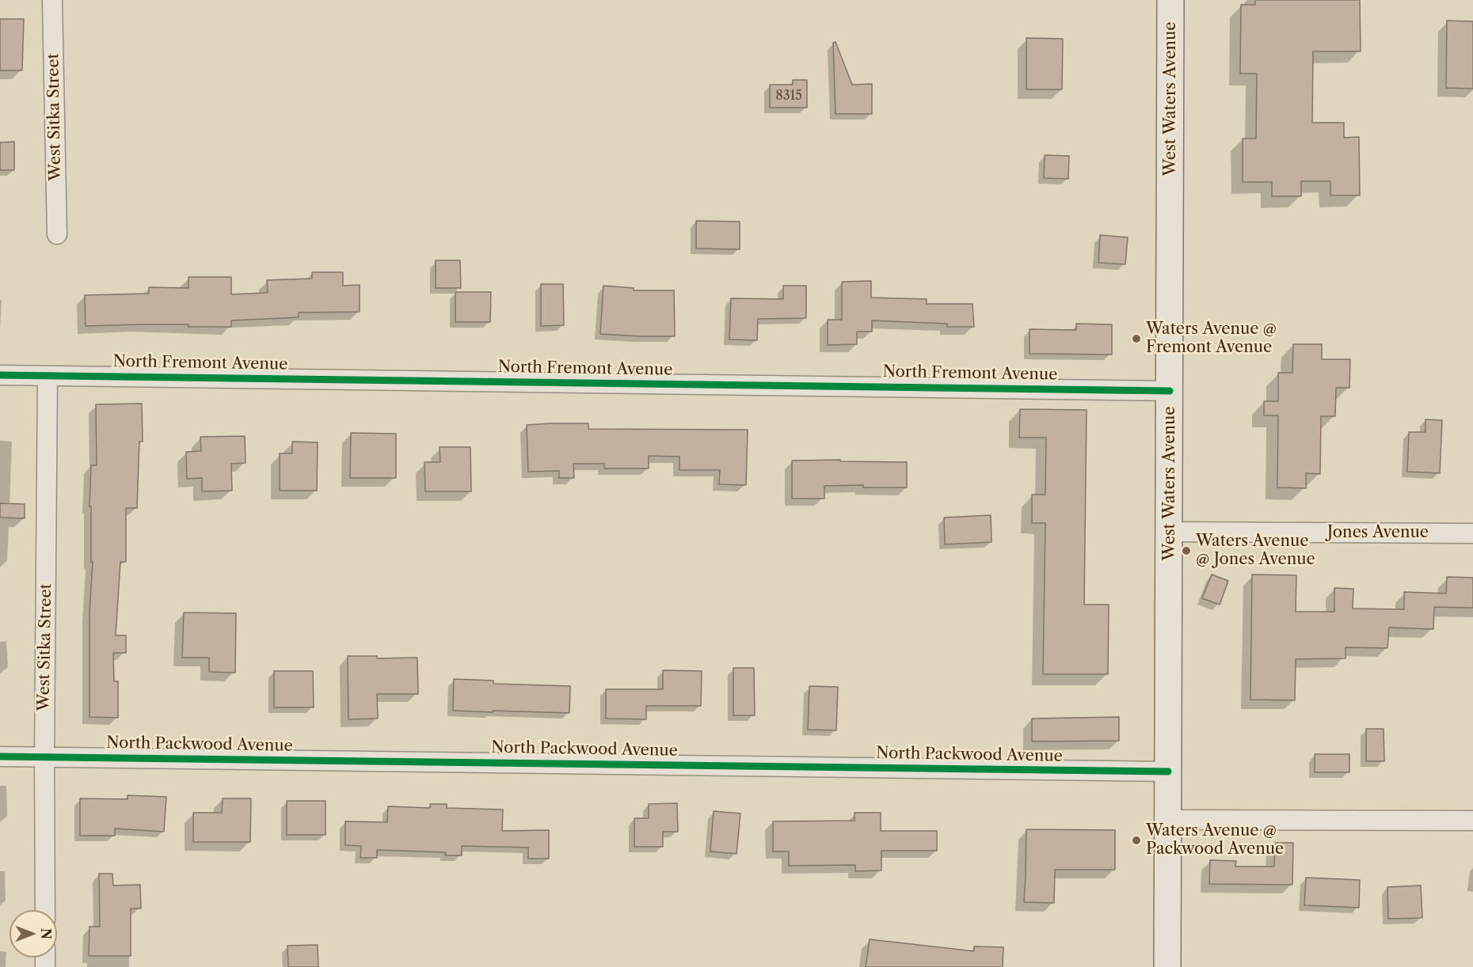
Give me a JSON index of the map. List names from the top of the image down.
{
  "streets": {
    "main road": ["West Waters Avenue"],
    "street": [
      "West Sitka Street",
      "North Fremont Avenue",
      "Jones Avenue",
      "North Packwood Avenue"
    ]
  },
  "crossings": [
    ["West Waters Avenue", "North Fremont Avenue"],
    ["West Waters Avenue", "Jones Avenue"],
    ["West Waters Avenue", "North Packwood Avenue"],
    ["West Sitka Street", "North Fremont Avenue"],
    ["West Sitka Street", "North Packwood Avenue"]
  ],
  "places": ["Waters Avenue @ Fremont Avenue", "Waters Avenue @ Jones Avenue", "Waters Avenue @ Packwood Avenue"],
  "house_numbers": ["8315"],
  "north": "right"
}
